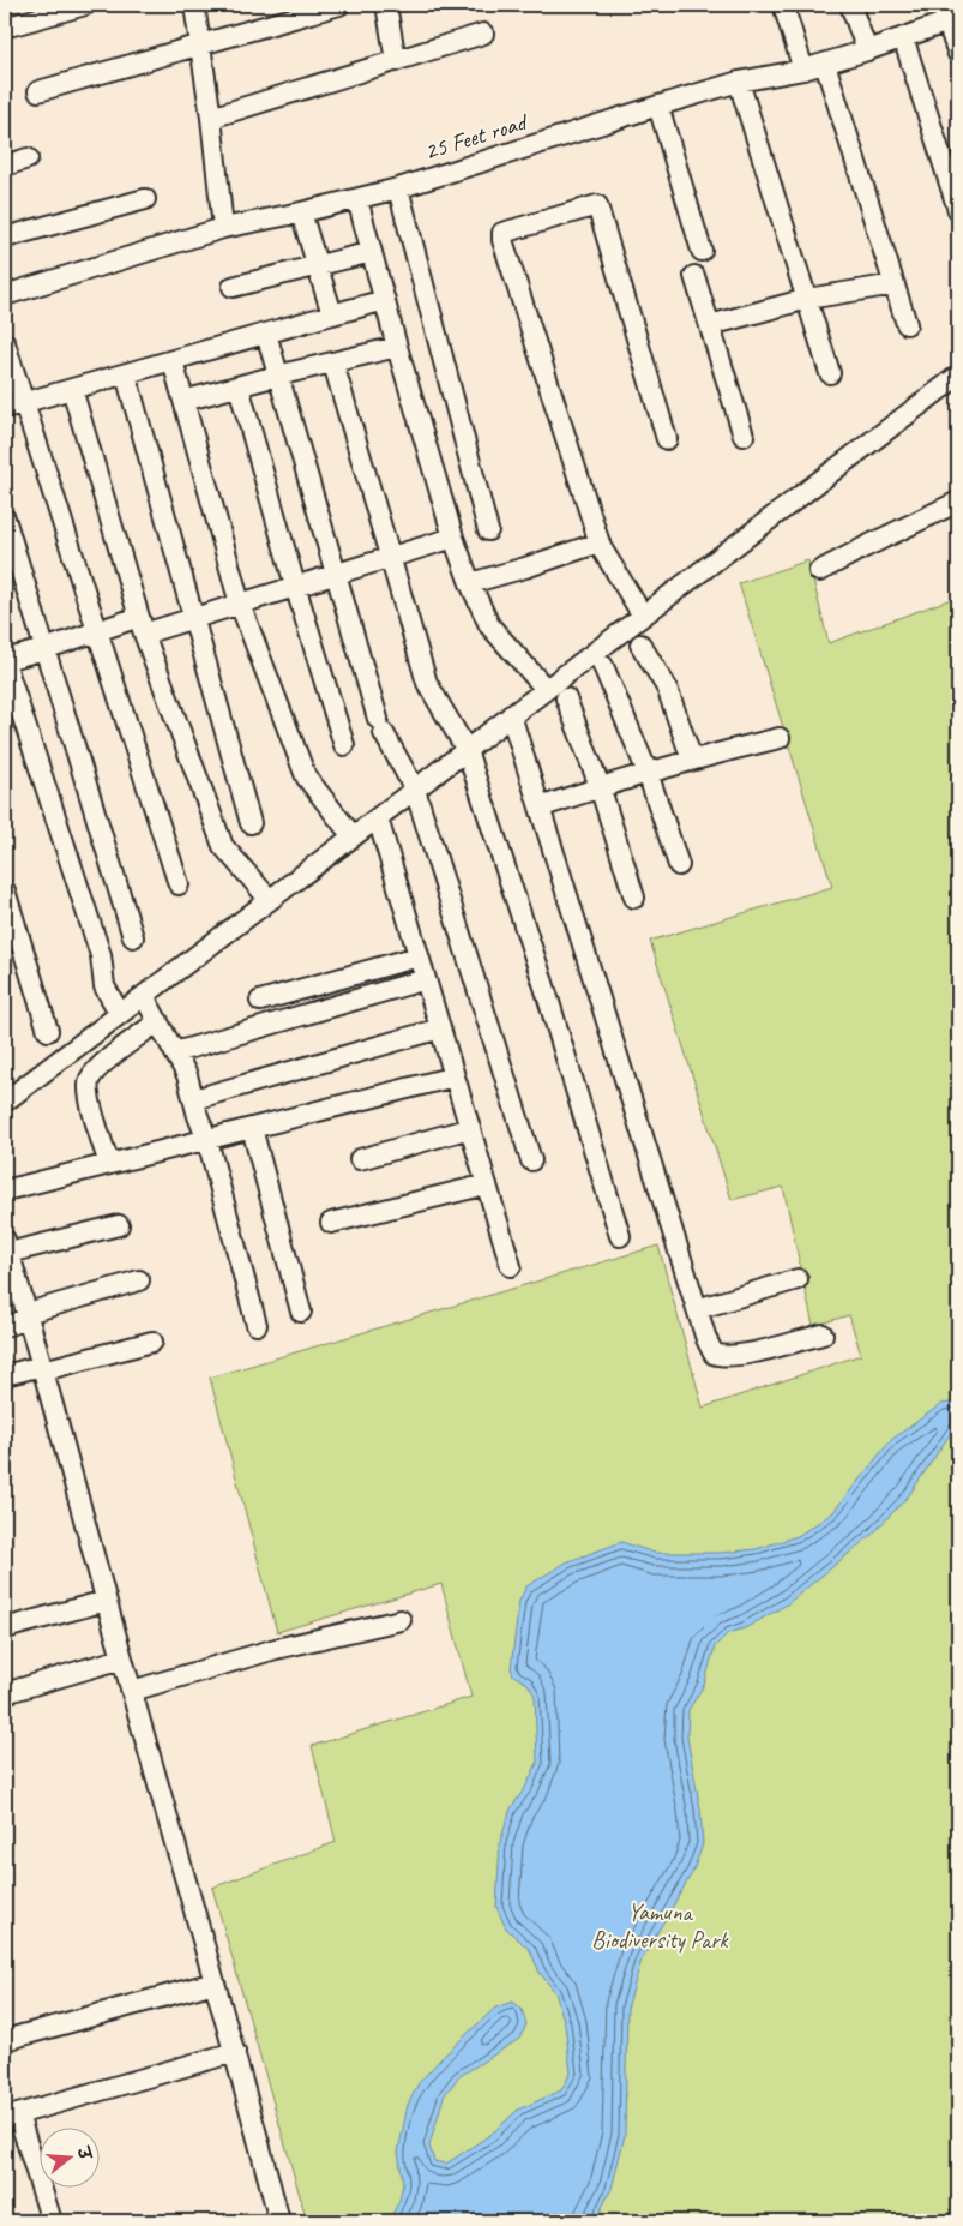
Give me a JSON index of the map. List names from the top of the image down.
{
  "streets": {
    "street": ["25 Feet road"]
  },
  "parks": ["Yamuna Biodiversity Park"],
  "north": "right"
}
